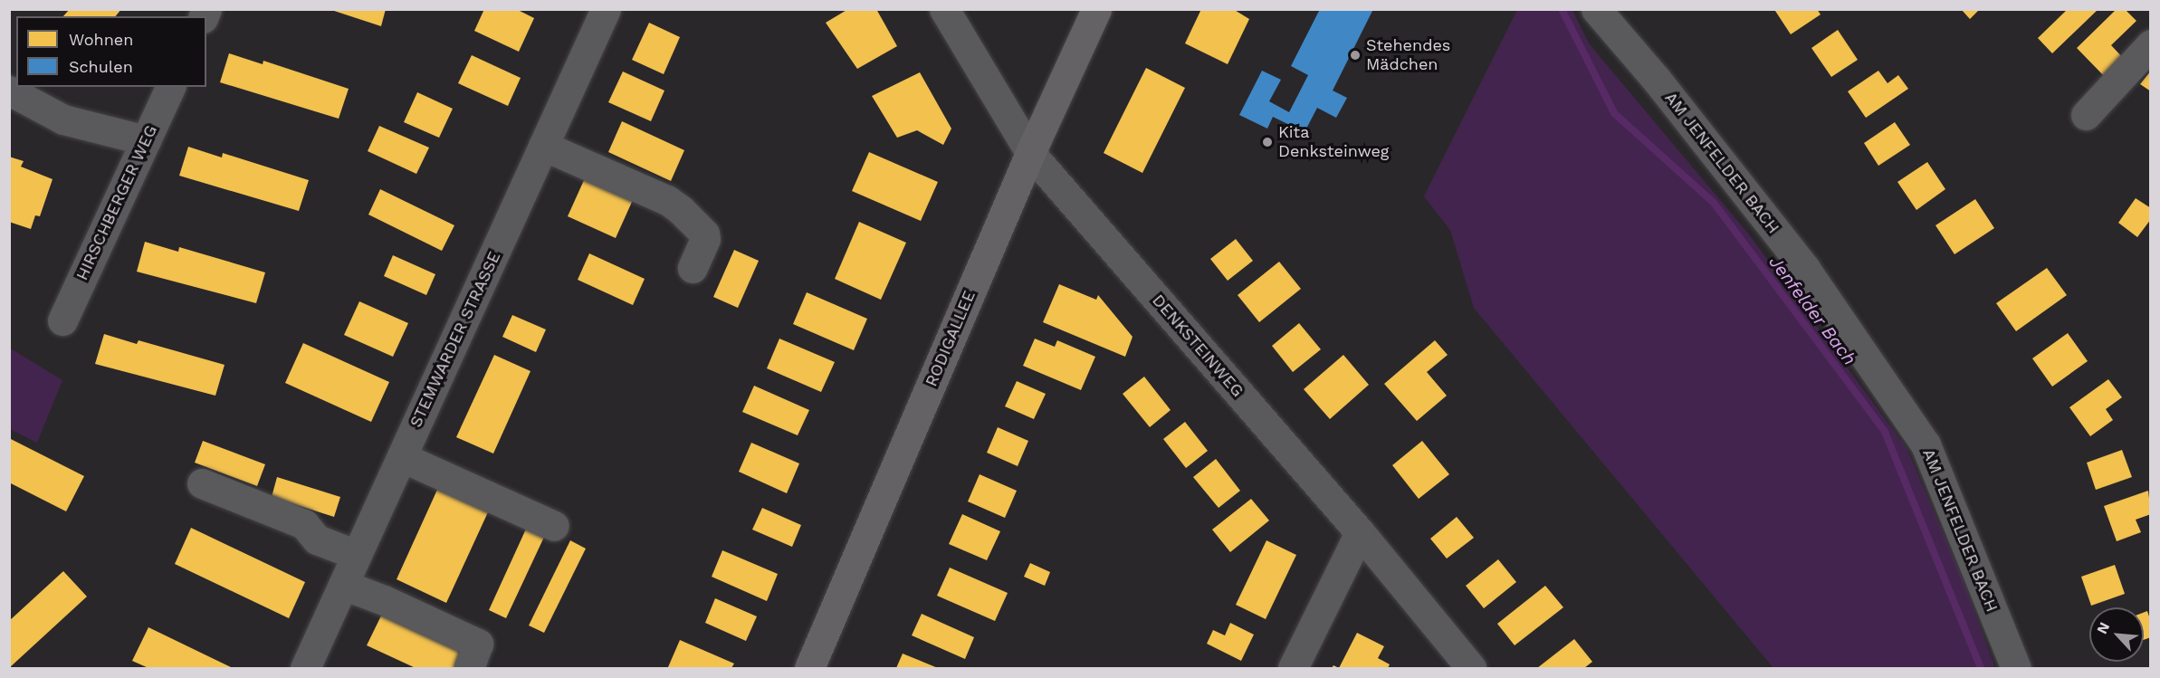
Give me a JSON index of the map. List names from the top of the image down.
{
  "streets": {
    "main road": ["RODIGALLEE"],
    "street": [
      "AM JENFELDER BACH",
      "HIRSCHBERGER WEG",
      "STEMWARDER STRASSE",
      "DENKSTEINWEG"
    ]
  },
  "crossings": [
    ["RODIGALLEE", "DENKSTEINWEG"]
  ],
  "water": ["Jenfelder Bach"],
  "places": ["Stehendes Mädchen", "Kita Denksteinweg"],
  "legend": ["Wohnen", "Schulen"],
  "north": "top left"
}
